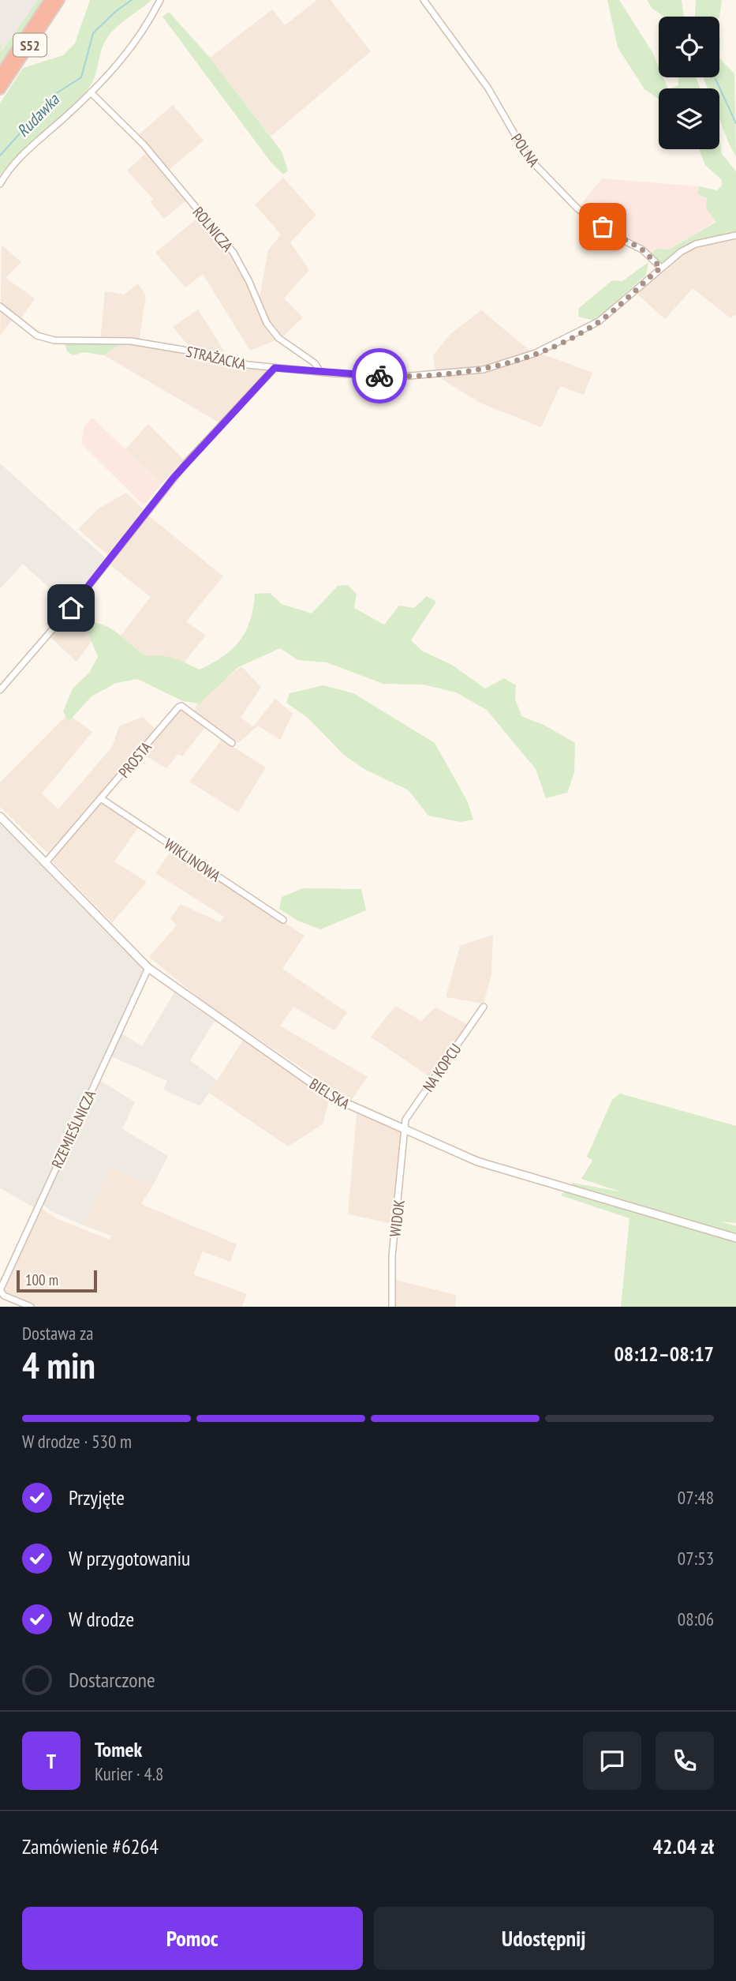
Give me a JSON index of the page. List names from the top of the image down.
{
  "streets": {
    "highway": ["S52"],
    "street": [
      "POLNA",
      "ROLNICZA",
      "STRAŻACKA",
      "PROSTA",
      "WIKLINOWA",
      "NA KOPCU",
      "BIELSKA",
      "RZEMIEŚLNICZA",
      "WIDOK"
    ]
  },
  "crossings": [
    ["POLNA", "STRAŻACKA"],
    ["ROLNICZA", "STRAŻACKA"],
    ["PROSTA", "WIKLINOWA"],
    ["PROSTA", "BIELSKA"],
    ["NA KOPCU", "BIELSKA"],
    ["NA KOPCU", "WIDOK"],
    ["BIELSKA", "RZEMIEŚLNICZA"],
    ["BIELSKA", "WIDOK"]
  ],
  "water": ["Rudawka"],
  "scale_bar": "100 m",
  "page": {
    "scale": "100 m",
    "heading": ["4 min", "Dostawa za", "08:12–08:17"],
    "panel": [
      "Tomek",
      "Kurier · 4.8",
      "Zamówienie #6264",
      "42.04 zł"
    ],
    "bar": "W drodze · 530 m",
    "list": [
      ["Przyjęte", "07:48"],
      ["W przygotowaniu", "07:53"],
      ["W drodze", "08:06"],
      "Dostarczone"
    ],
    "round": "T",
    "buttons": ["Pomoc", "Udostępnij"]
  }
}
